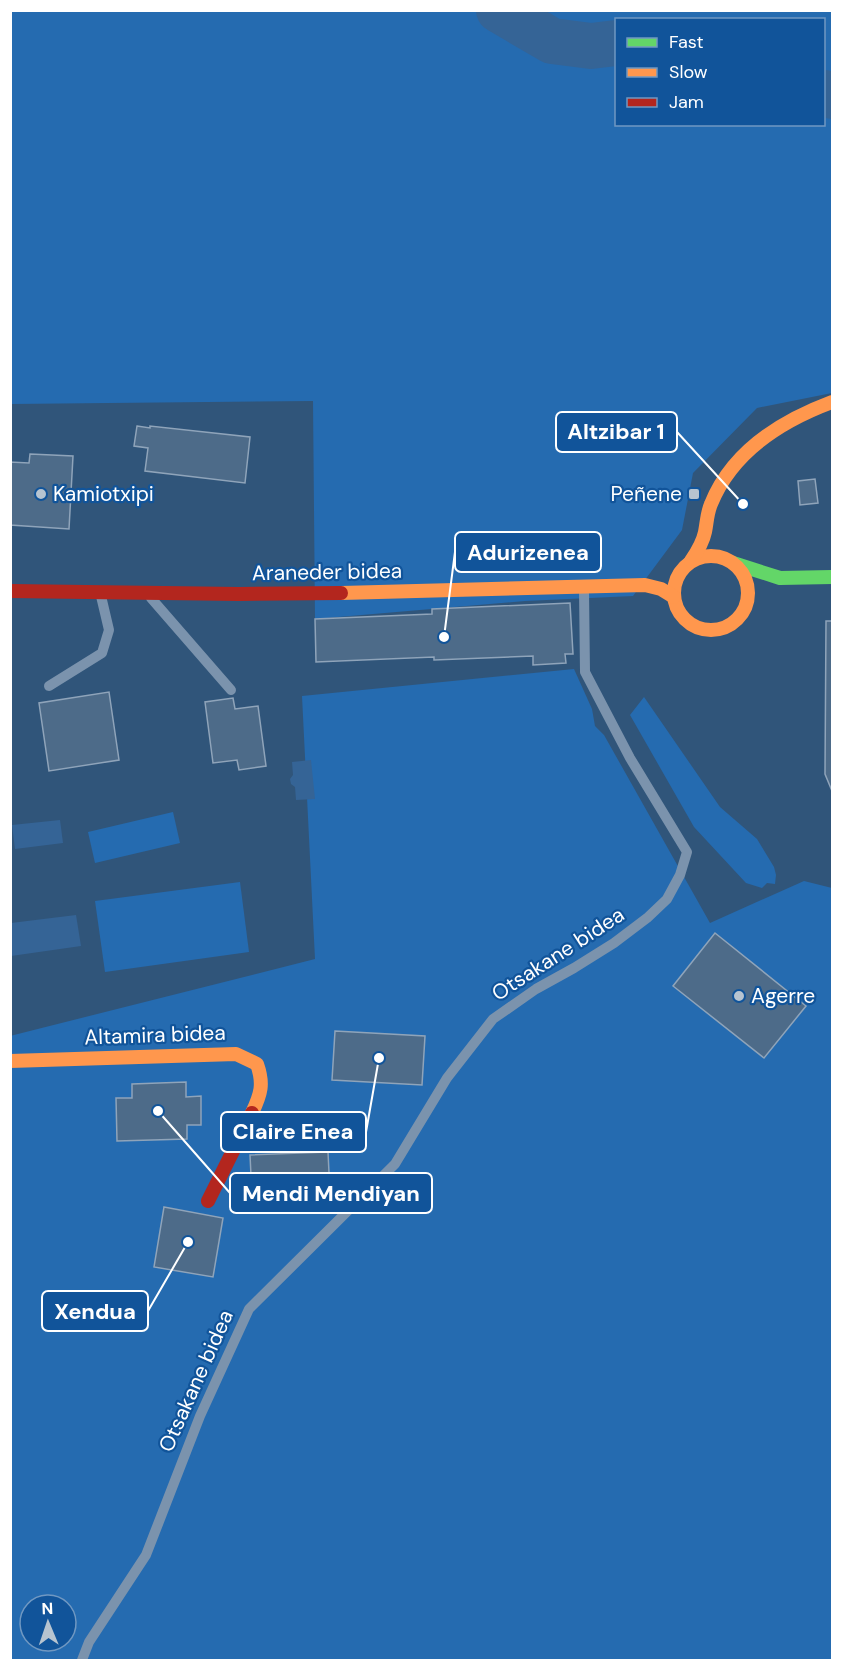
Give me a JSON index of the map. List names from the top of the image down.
{
  "streets": {
    "street": ["Araneder bidea", "Altamira bidea"],
    "lane": ["Otsakane bidea"]
  },
  "crossings": [
    ["Araneder bidea", "Otsakane bidea"]
  ],
  "places": {
    "other": [
      "Kamiotxipi",
      "Altzibar 1",
      "Adurizenea",
      "Agerre",
      "Claire Enea",
      "Mendi Mendiyan",
      "Xendua"
    ],
    "transit": ["Peñene"]
  },
  "legend": ["Fast", "Slow", "Jam"],
  "north": "top"
}
